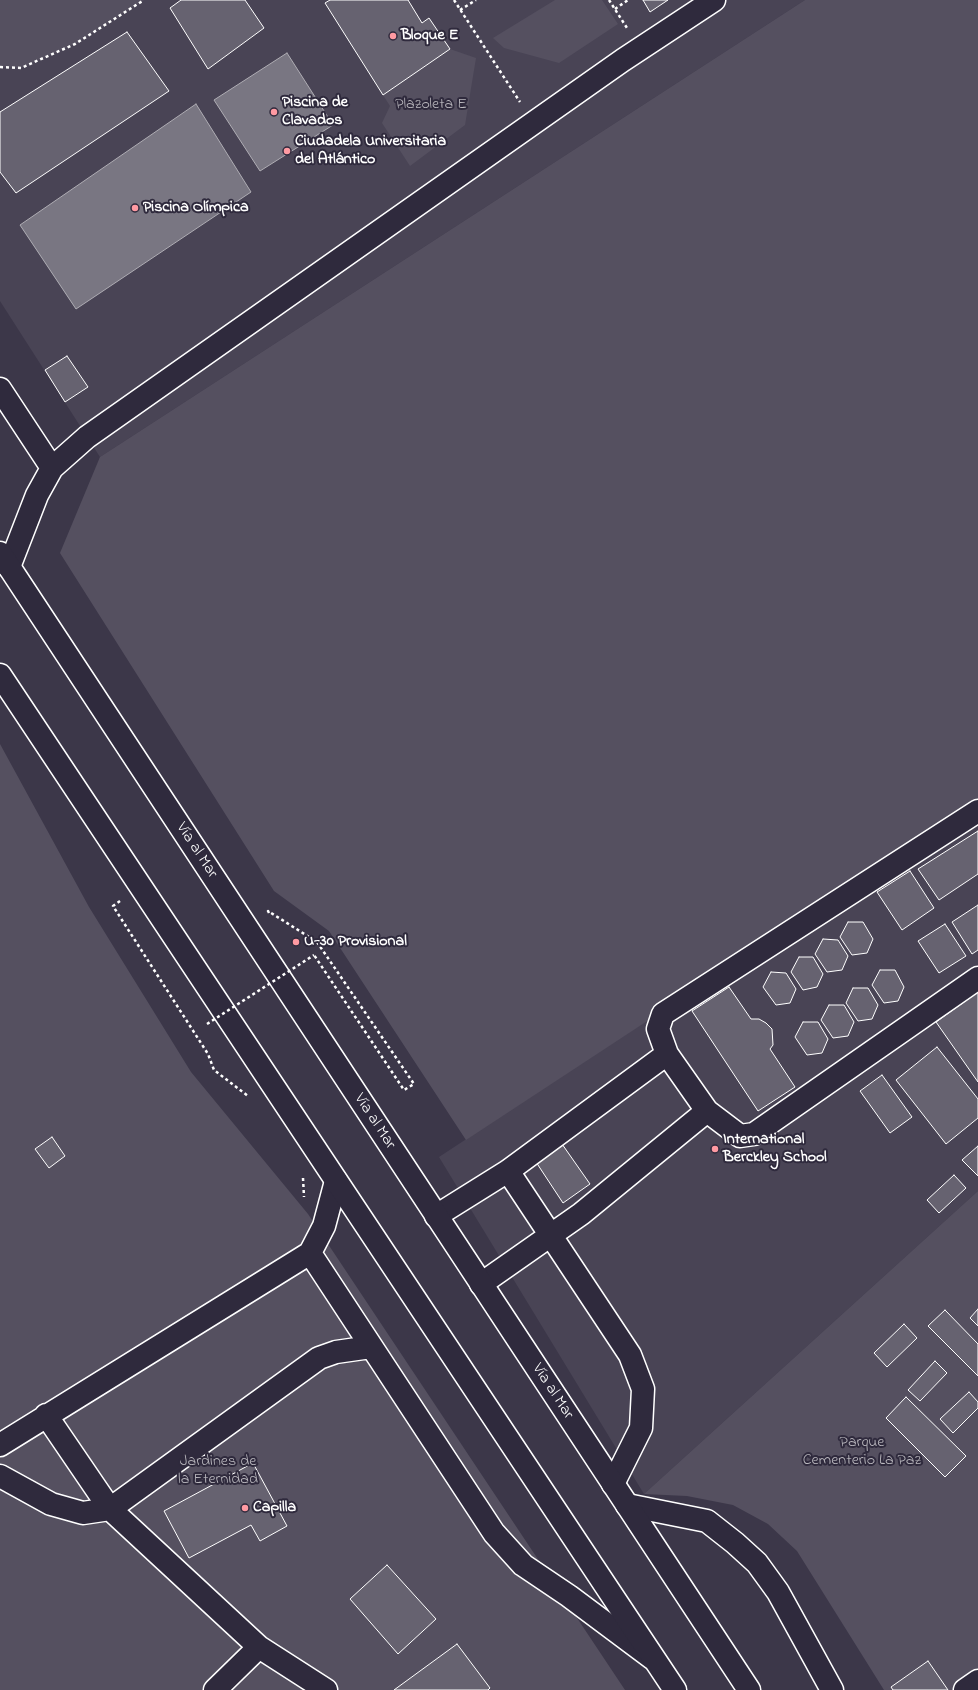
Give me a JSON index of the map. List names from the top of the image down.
{
  "streets": {
    "main road": ["Vía al Mar"]
  },
  "parks": ["Plazoleta E", "Parque Cementerio La Paz", "Jardines de la Eternidad"],
  "places": [
    "Bloque E",
    "Piscina de Clavados",
    "Ciudadela Universitaria del Atlántico",
    "Piscina Olímpica",
    "U-30 Provisional",
    "International Berckley School",
    "Capilla"
  ]
}
